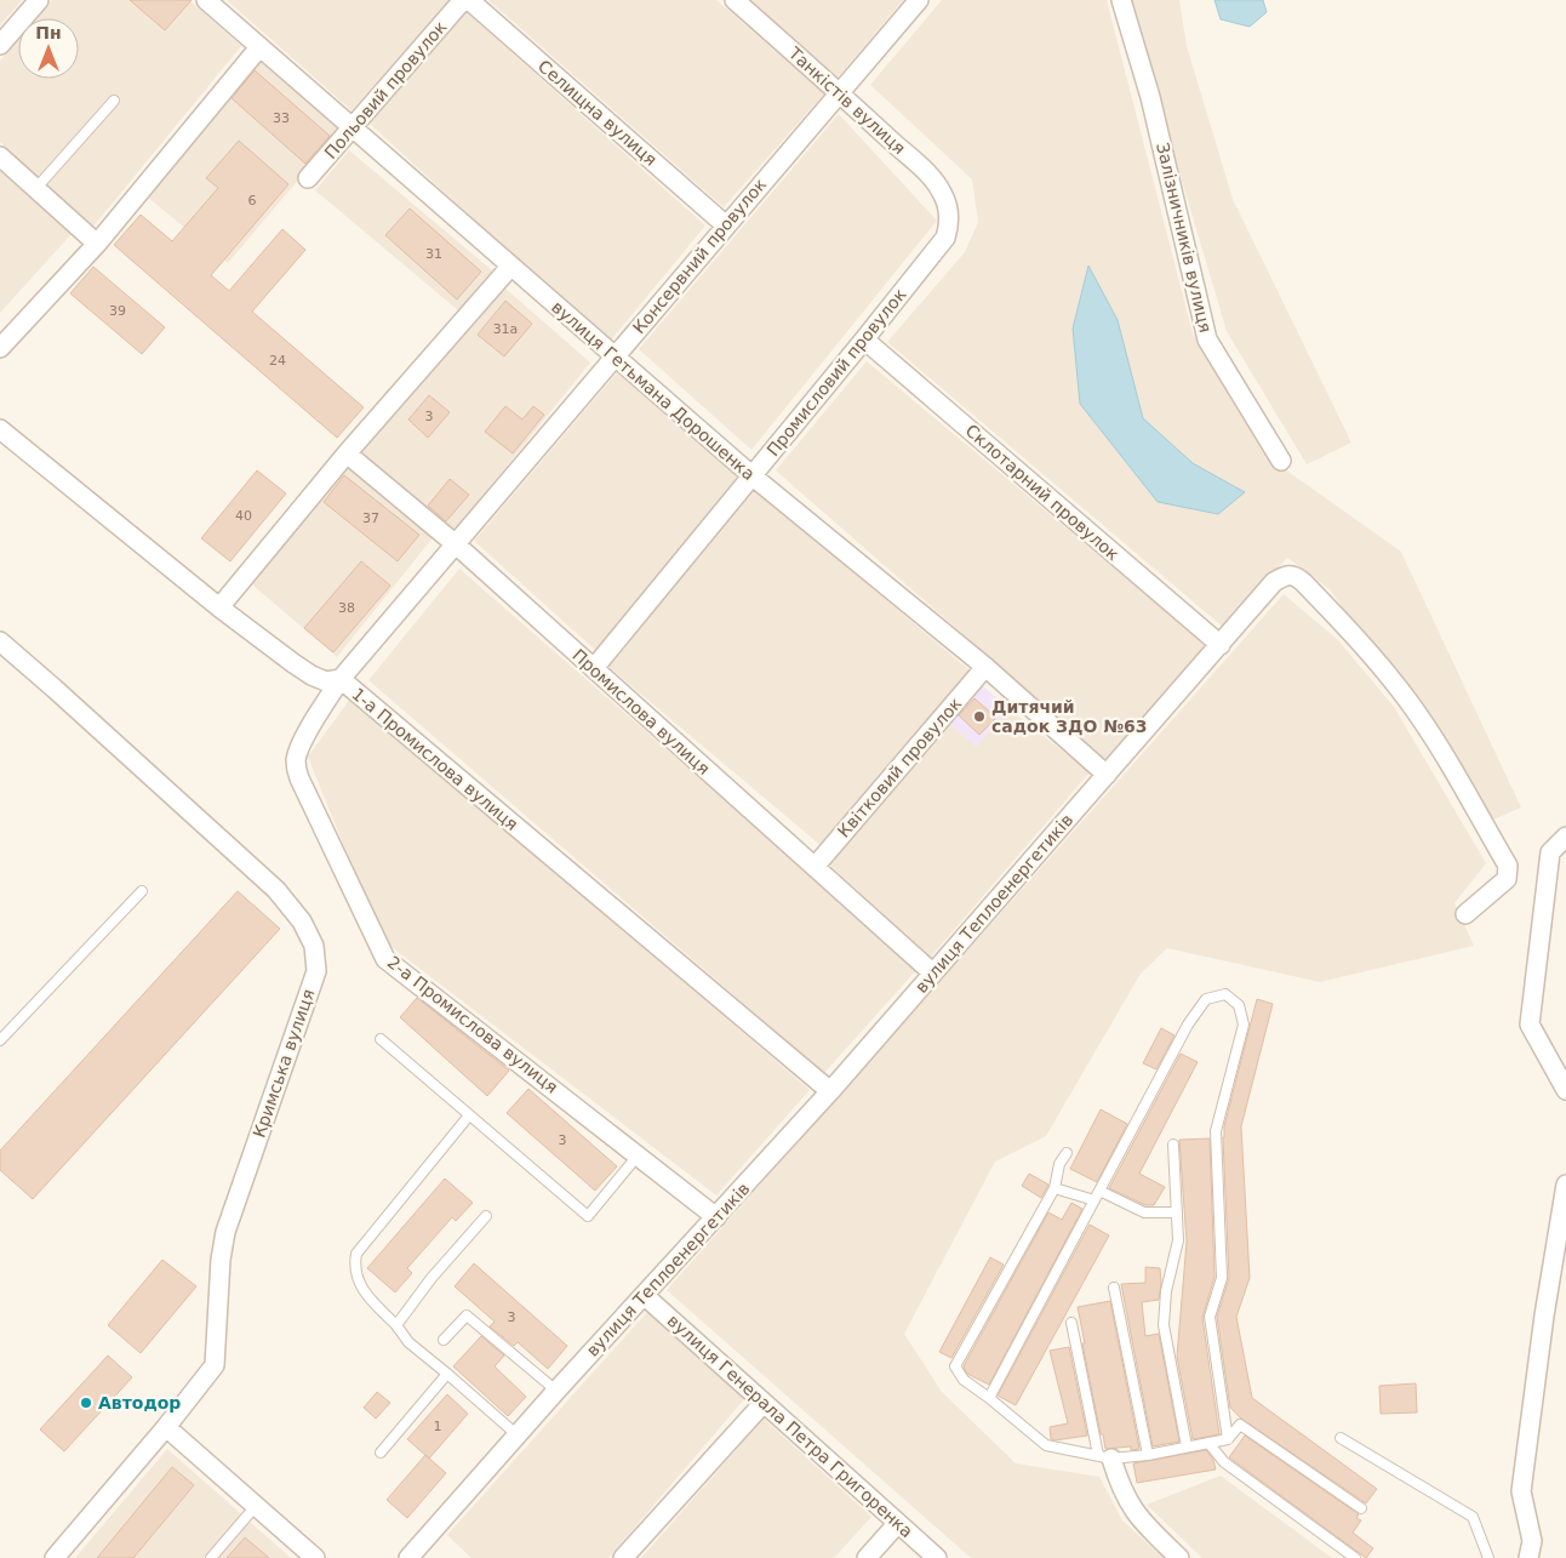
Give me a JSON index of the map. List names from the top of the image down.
{
  "streets": {
    "street": [
      "Польовий провулок",
      "Танкістів вулиця",
      "Селищна вулиця",
      "Залізничників вулиця",
      "Консервний провулок",
      "Промисловий провулок",
      "вулиця Гетьмана Дорошенка",
      "Склотарний провулок",
      "Промислова вулиця",
      "1-а Промислова вулиця",
      "Квітковий провулок",
      "вулиця Теплоенергетиків",
      "2-а Промислова вулиця",
      "Кримська вулиця",
      "вулиця Генерала Петра Григоренка"
    ]
  },
  "crossings": [
    ["Польовий провулок", "вулиця Гетьмана Дорошенка"],
    ["Танкістів вулиця", "Консервний провулок"],
    ["Танкістів вулиця", "Промисловий провулок"],
    ["Селищна вулиця", "Консервний провулок"],
    ["Консервний провулок", "вулиця Гетьмана Дорошенка"],
    ["Консервний провулок", "Промислова вулиця"],
    ["Консервний провулок", "1-а Промислова вулиця"],
    ["Консервний провулок", "2-а Промислова вулиця"],
    ["Промисловий провулок", "вулиця Гетьмана Дорошенка"],
    ["Промисловий провулок", "Склотарний провулок"],
    ["Промисловий провулок", "Промислова вулиця"],
    ["вулиця Гетьмана Дорошенка", "Квітковий провулок"],
    ["вулиця Гетьмана Дорошенка", "вулиця Теплоенергетиків"],
    ["Склотарний провулок", "вулиця Теплоенергетиків"],
    ["Промислова вулиця", "Квітковий провулок"],
    ["Промислова вулиця", "вулиця Теплоенергетиків"],
    ["1-а Промислова вулиця", "вулиця Теплоенергетиків"],
    ["1-а Промислова вулиця", "2-а Промислова вулиця"],
    ["вулиця Теплоенергетиків", "2-а Промислова вулиця"],
    ["вулиця Теплоенергетиків", "вулиця Генерала Петра Григоренка"]
  ],
  "places": ["Дитячий садок ЗДО №63", "Автодор"],
  "house_numbers": [
    "33",
    "6",
    "31",
    "39",
    "31а",
    "24",
    "3",
    "40",
    "37",
    "38",
    "3",
    "3",
    "1"
  ],
  "north": "top"
}
